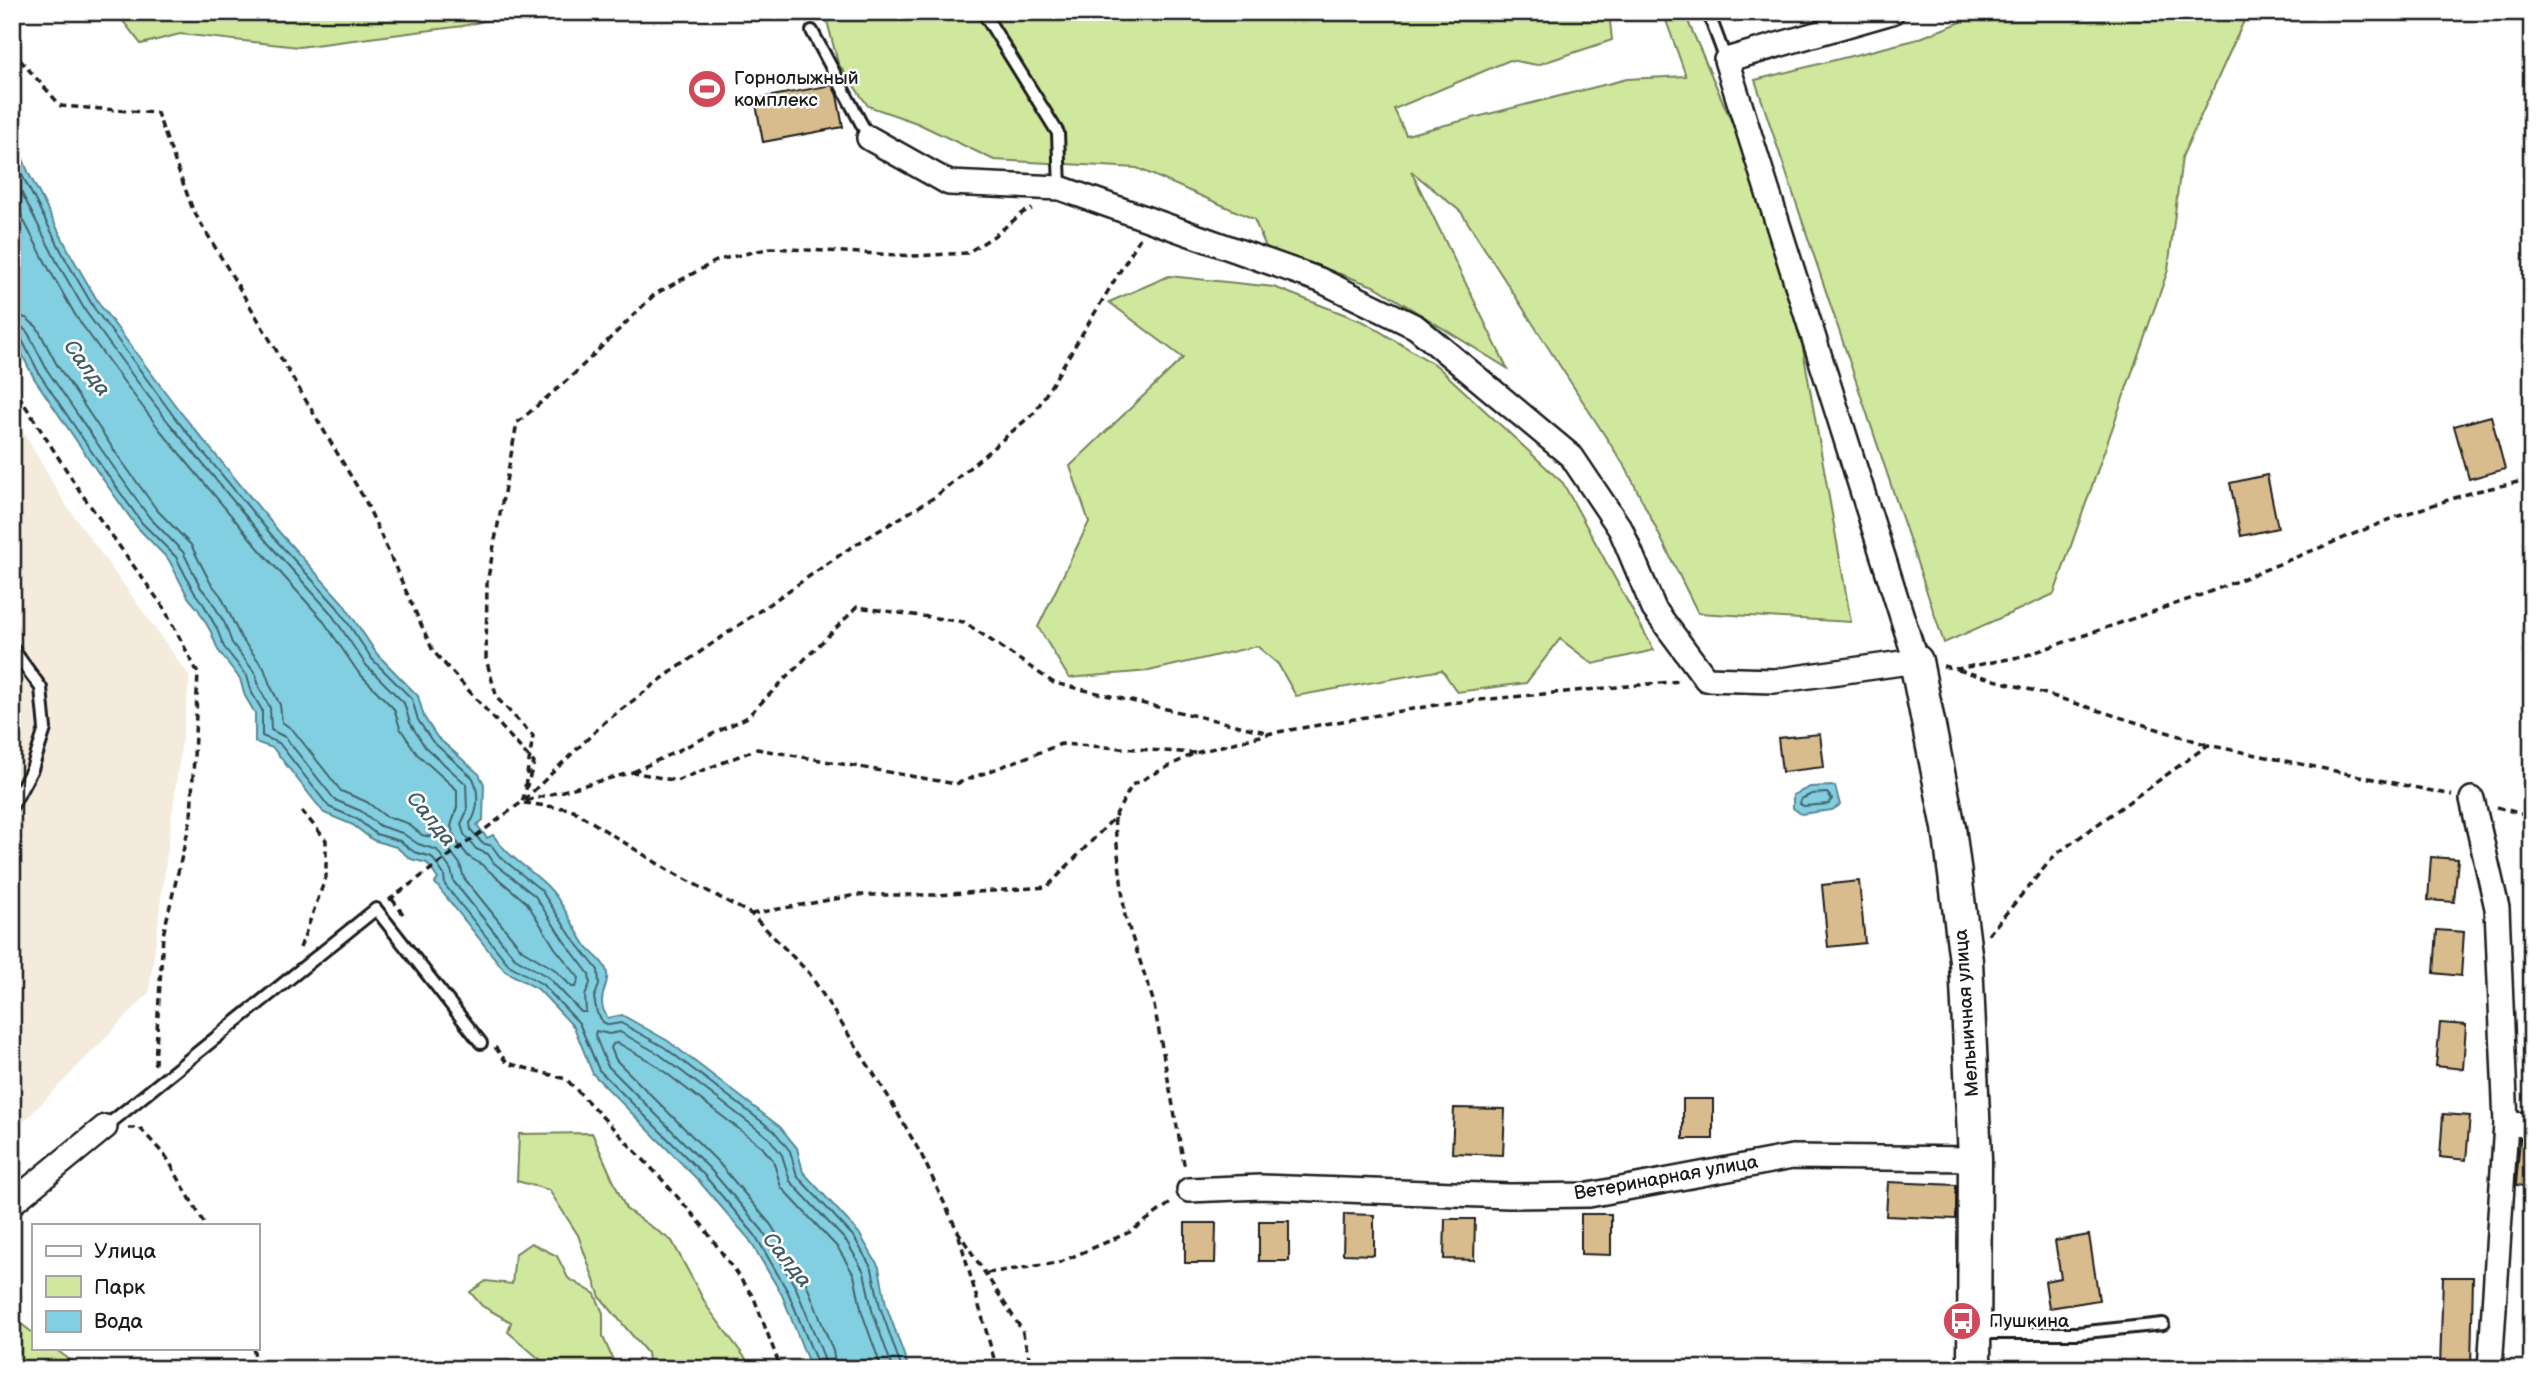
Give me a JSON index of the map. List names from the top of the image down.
{
  "streets": {
    "street": ["Мельничная улица", "Ветеринарная улица"]
  },
  "crossings": [
    ["Мельничная улица", "Ветеринарная улица"]
  ],
  "water": ["Салда"],
  "places": {
    "sports": ["Горнолыжный комплекс"],
    "bus stop": ["Пушкина"]
  },
  "legend": ["Улица", "Парк", "Вода"]
}
